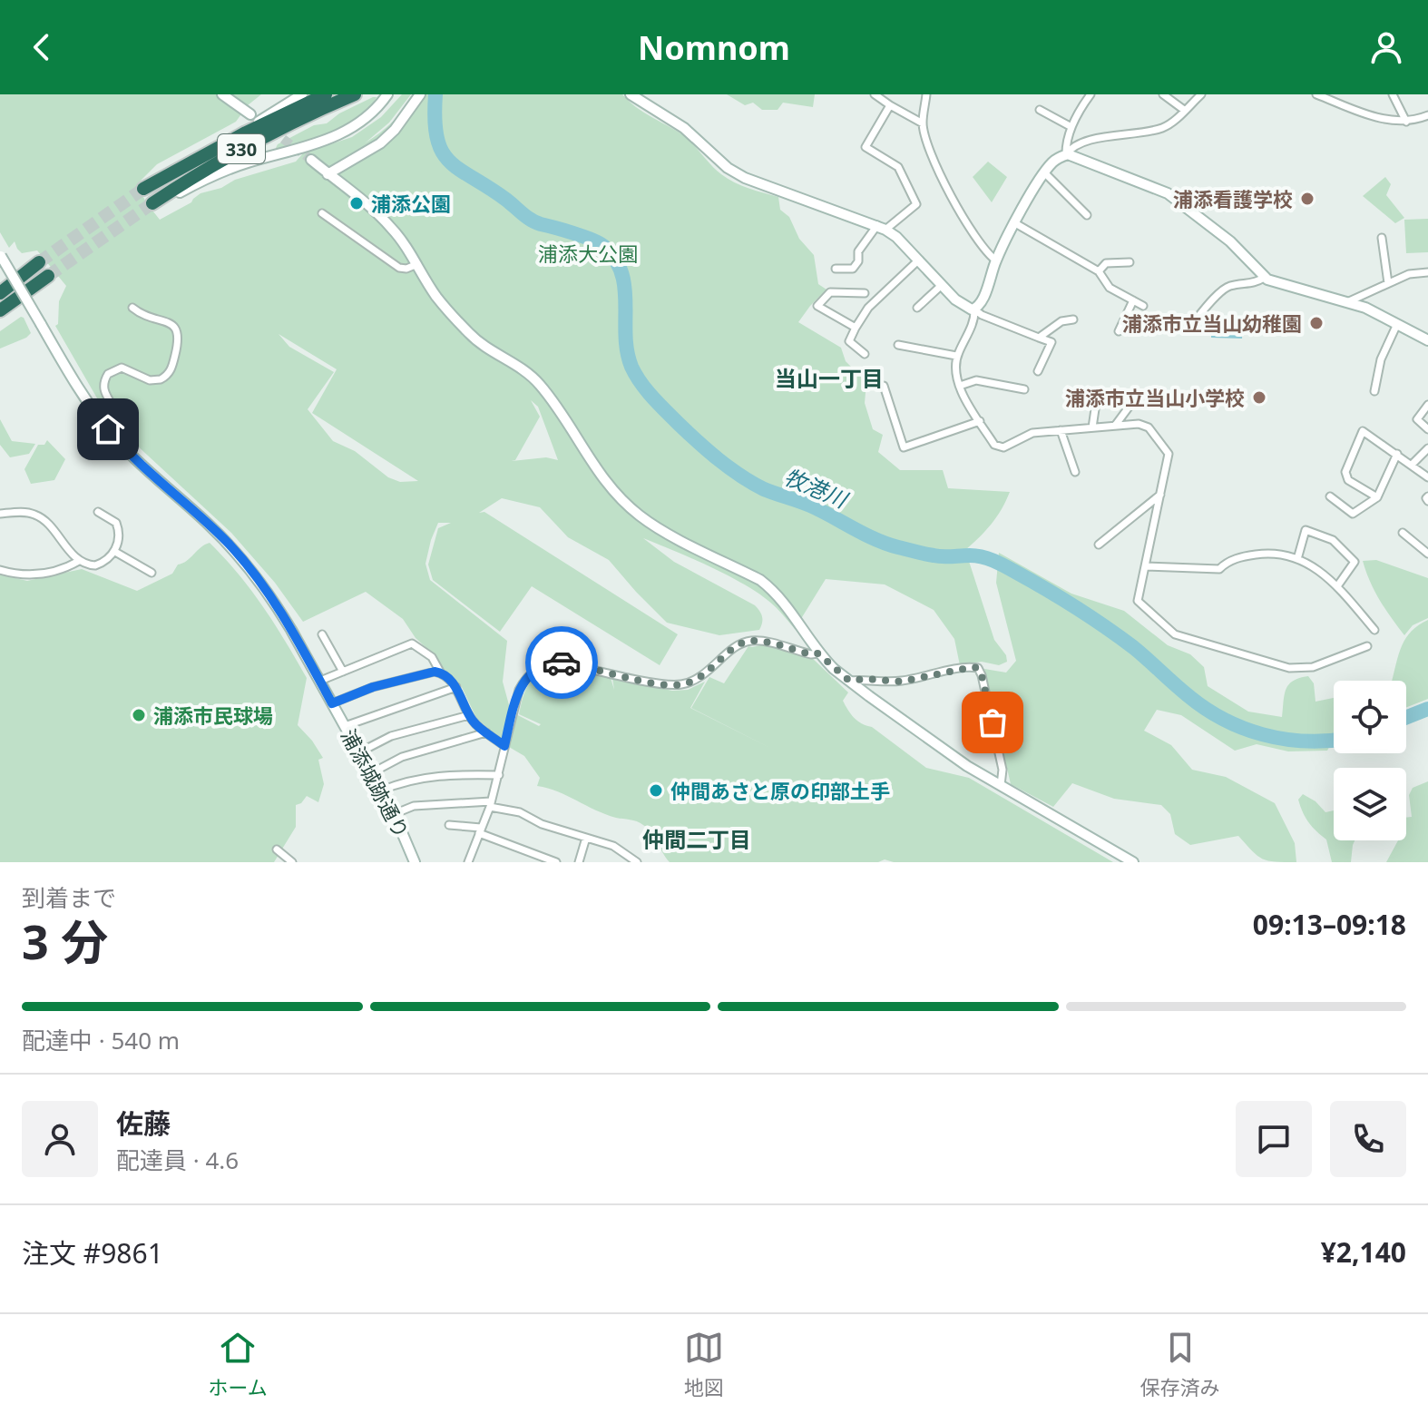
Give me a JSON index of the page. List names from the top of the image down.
{
  "streets": {
    "highway": ["330"],
    "street": ["浦添城跡通り"]
  },
  "districts": ["当山一丁目", "仲間二丁目"],
  "water": ["牧港川"],
  "parks": ["浦添大公園"],
  "places": [
    "浦添看護学校",
    "浦添公園",
    "浦添市立当山幼稚園",
    "浦添市立当山小学校",
    "浦添市民球場",
    "仲間あさと原の印部土手"
  ],
  "page": {
    "header": "Nomnom",
    "heading": ["3 分", "到着まで", "09:13–09:18"],
    "panel": [
      "佐藤",
      "配達員 · 4.6",
      "注文 #9861",
      "¥2,140"
    ],
    "bar": "配達中 · 540 m",
    "tabs": ["ホーム", "地図", "保存済み"]
  }
}
